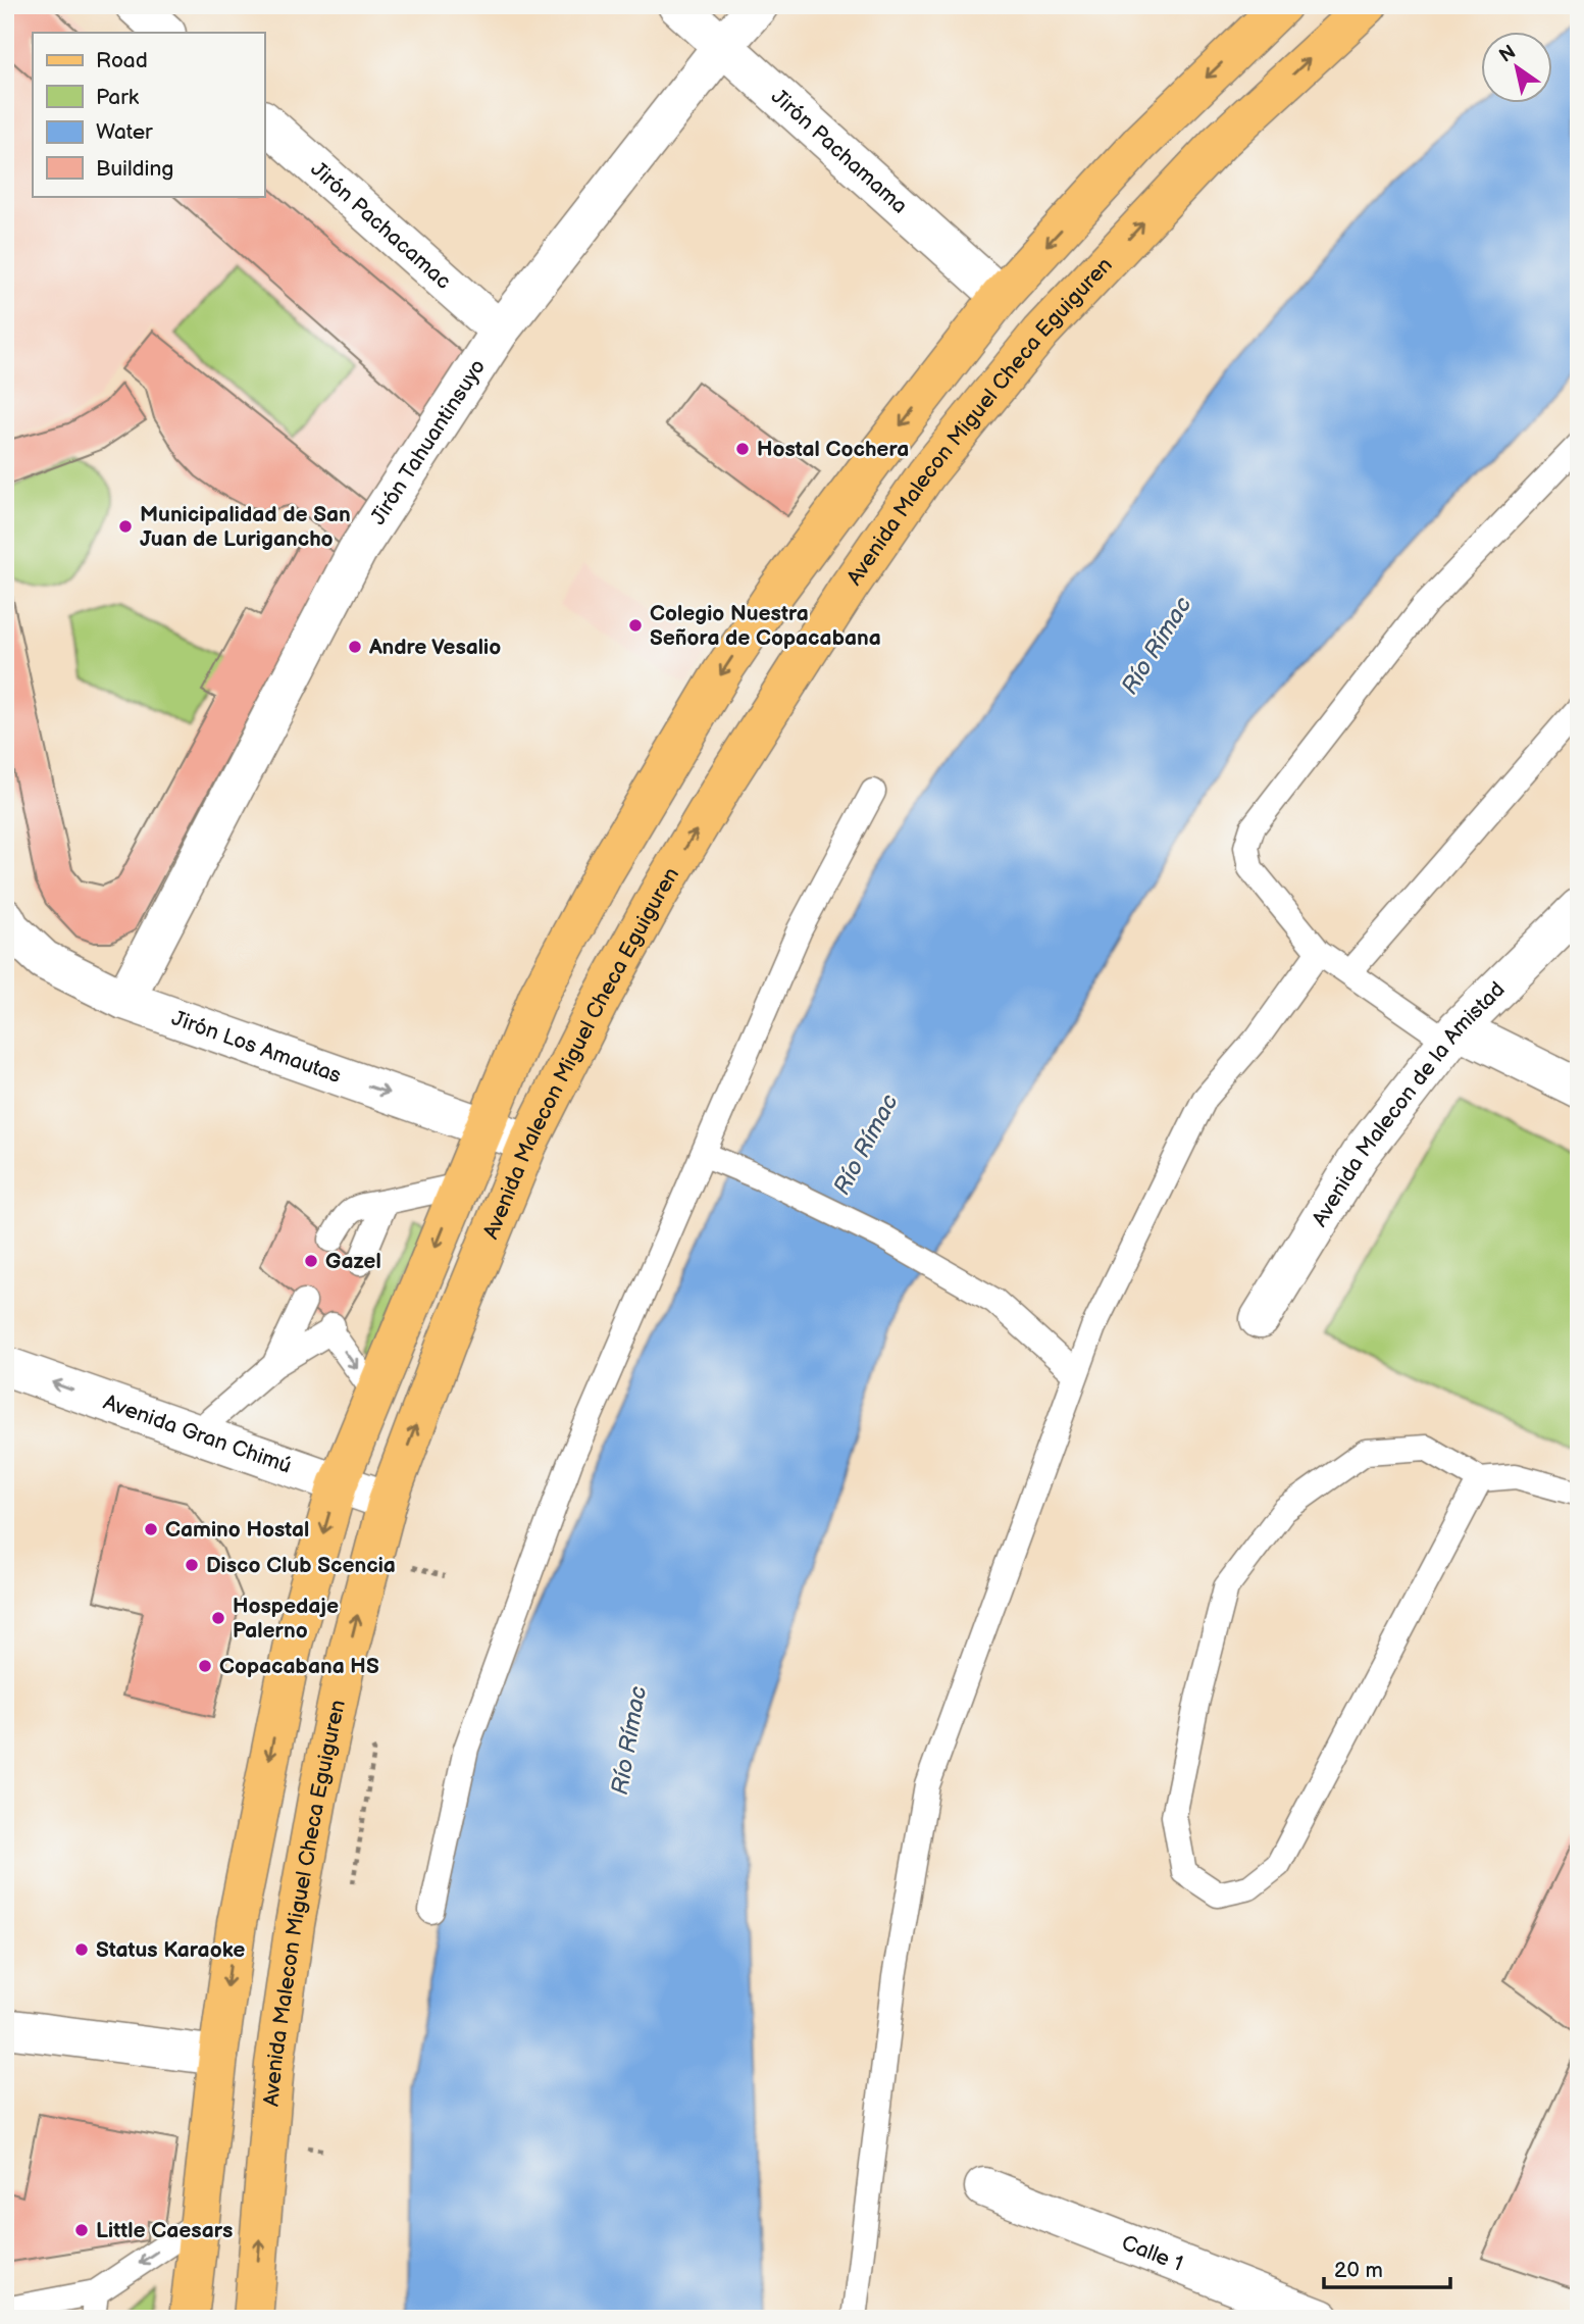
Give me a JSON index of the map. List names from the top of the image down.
{
  "streets": {
    "main road": ["Avenida Malecon Miguel Checa Eguiguren"],
    "street": [
      "Jirón Pachamama",
      "Jirón Pachacamac",
      "Jirón Tahuantinsuyo",
      "Jirón Los Amautas",
      "Avenida Malecon de la Amistad",
      "Avenida Gran Chimú",
      "Calle 1"
    ]
  },
  "crossings": [
    ["Jirón Pachamama", "Jirón Tahuantinsuyo"],
    ["Jirón Pachacamac", "Jirón Tahuantinsuyo"],
    ["Avenida Malecon Miguel Checa Eguiguren", "Jirón Los Amautas"],
    ["Avenida Malecon Miguel Checa Eguiguren", "Avenida Gran Chimú"],
    ["Jirón Tahuantinsuyo", "Jirón Los Amautas"]
  ],
  "one_way": ["Jirón Los Amautas", "Avenida Gran Chimú"],
  "water": ["Río Rímac"],
  "places": [
    "Hostal Cochera",
    "Municipalidad de San Juan de Lurigancho",
    "Colegio Nuestra Señora de Copacabana",
    "Andre Vesalio",
    "Gazel",
    "Camino Hostal",
    "Disco Club Scencia",
    "Hospedaje Palerno",
    "Copacabana HS",
    "Status Karaoke",
    "Little Caesars"
  ],
  "legend": [
    "Road",
    "Park",
    "Water",
    "Building"
  ],
  "scale_bar": "20 m",
  "north": "top left"
}
